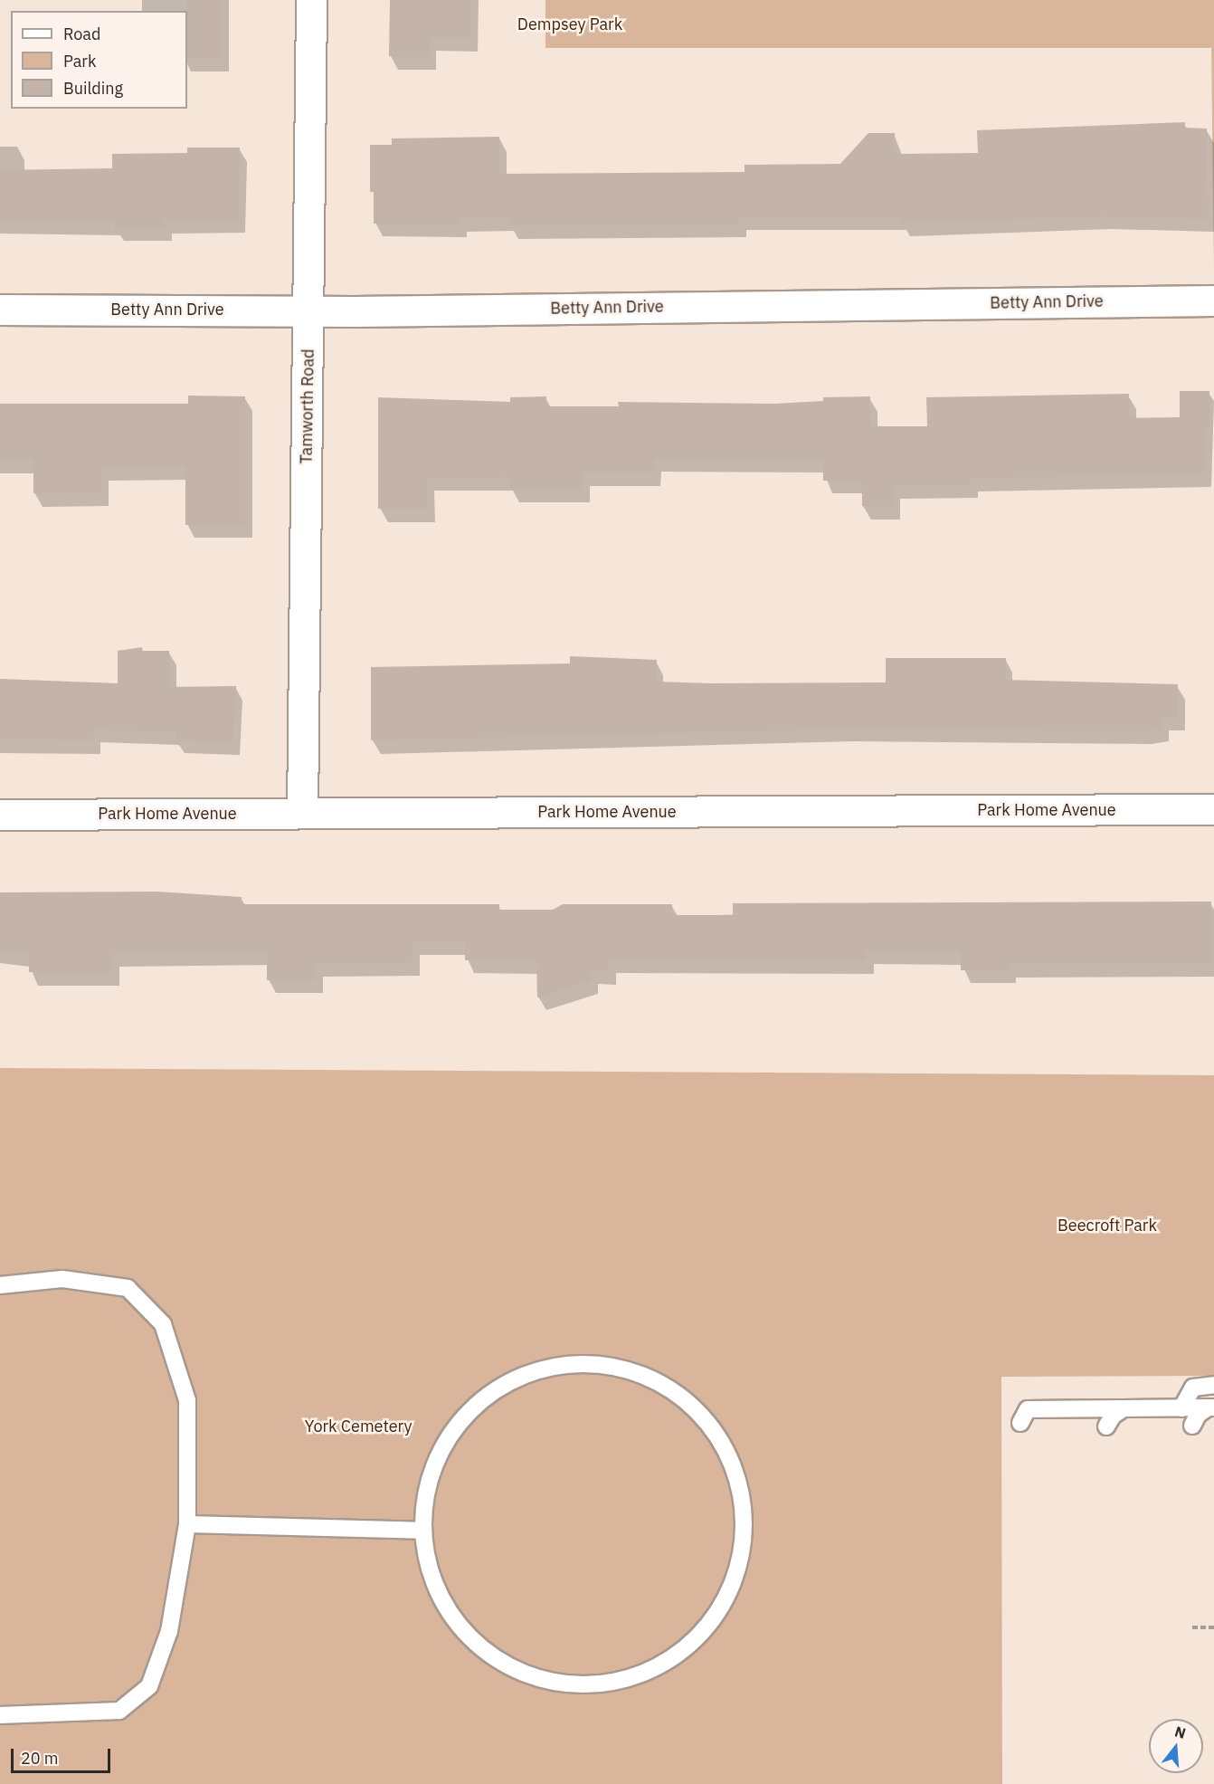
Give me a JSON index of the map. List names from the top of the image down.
{
  "streets": {
    "street": ["Betty Ann Drive", "Tamworth Road", "Park Home Avenue"]
  },
  "crossings": [
    ["Betty Ann Drive", "Tamworth Road"],
    ["Tamworth Road", "Park Home Avenue"]
  ],
  "parks": ["Dempsey Park", "Beecroft Park", "York Cemetery"],
  "legend": ["Road", "Park", "Building"],
  "scale_bar": "20 m",
  "north": "top"
}
